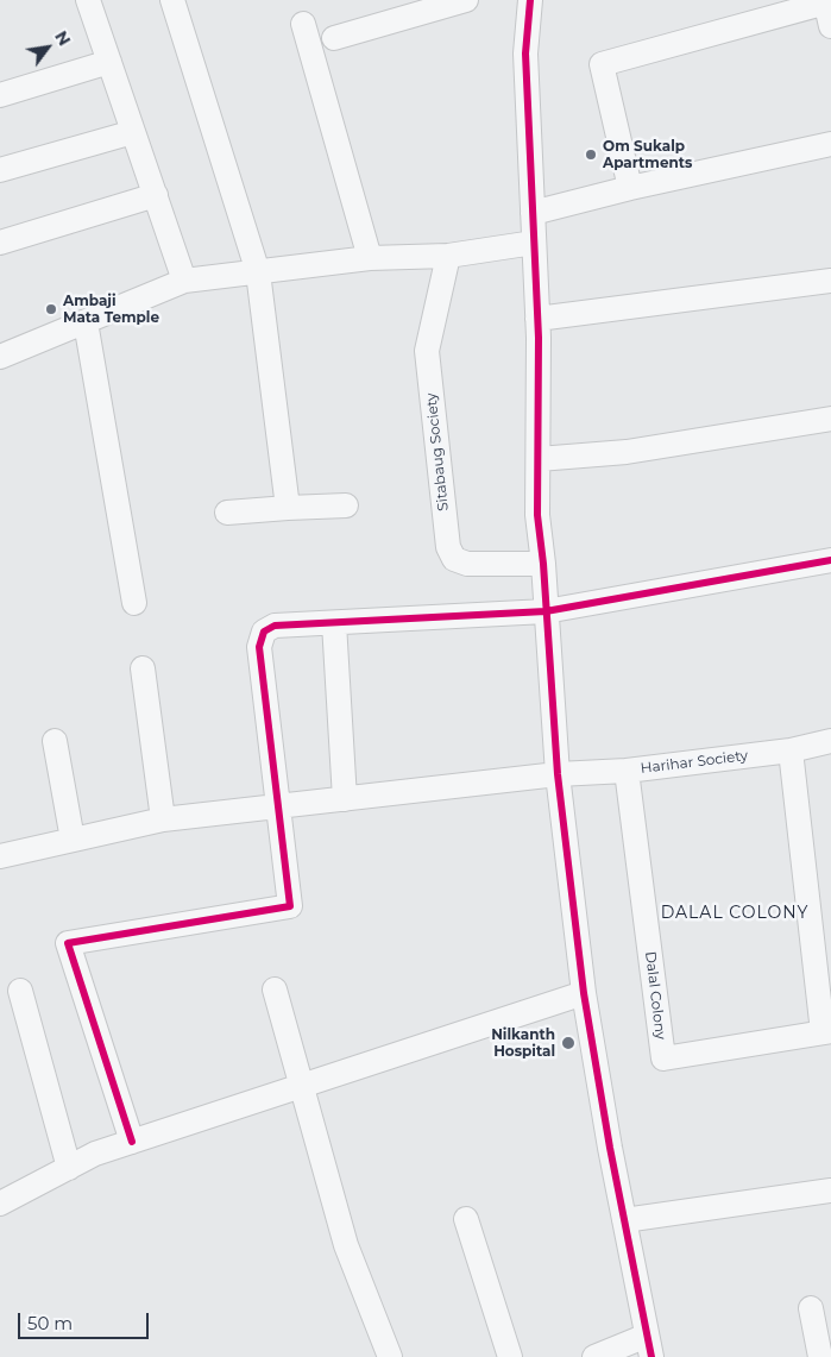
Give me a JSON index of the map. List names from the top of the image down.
{
  "streets": {
    "street": ["Sitabaug Society", "Harihar Society", "Dalal Colony"]
  },
  "crossings": [
    ["Harihar Society", "Dalal Colony"]
  ],
  "districts": ["DALAL COLONY"],
  "places": ["Om Sukalp Apartments", "Ambaji Mata Temple", "Nilkanth Hospital"],
  "scale_bar": "50 m",
  "north": "top right"
}
